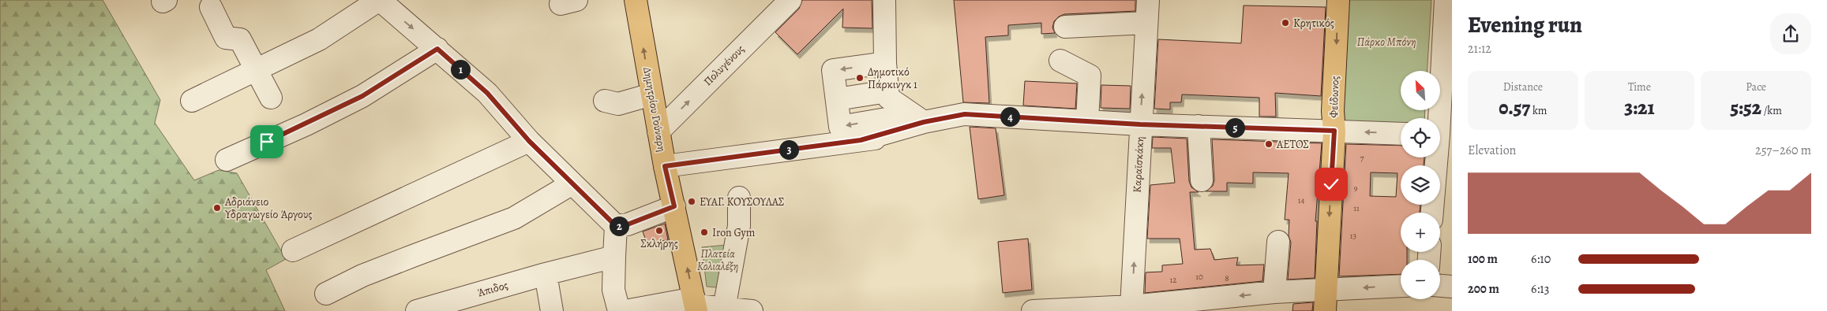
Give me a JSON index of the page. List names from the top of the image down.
{
  "streets": {
    "main road": ["Φείδωνος", "Δημητρίου Γούναρη"],
    "street": ["Πολυγένους", "Καραϊσκάκη", "Άπιδος"]
  },
  "crossings": [
    ["Πολυγένους", "Δημητρίου Γούναρη"]
  ],
  "one_way": ["Πολυγένους", "Φείδωνος", "Δημητρίου Γούναρη"],
  "parks": ["Πάρκο Μπόνη", "Πλατεία Κολιαλέξη"],
  "places": [
    "Κρητικός",
    "Δημοτικό Πάρκινγκ 1",
    "ΑΕΤΟΣ",
    "ΕΥΑΓ. ΚΟΥΣΟΥΛΑΣ",
    "Αδριάνειο Υδραγωγείο Άργους",
    "Σκλήρης",
    "Iron Gym"
  ],
  "house_numbers": [
    "7",
    "9",
    "14",
    "11",
    "13",
    "10",
    "8",
    "12"
  ],
  "north": "top left",
  "page": {
    "heading": ["Evening run", "21:12"],
    "pins": [
      "1",
      "4",
      "5",
      "3",
      "2"
    ],
    "stats": [
      ["Distance", "0.57 km"],
      ["Time", "3:21"],
      ["Pace", "5:52 /km"]
    ],
    "map_buttons": ["+", "−"],
    "chart": ["Elevation", "257–260 m"],
    "list": [
      {
        "name": "100 m",
        "note": "6:10"
      },
      {
        "name": "200 m",
        "note": "6:13"
      }
    ]
  }
}
